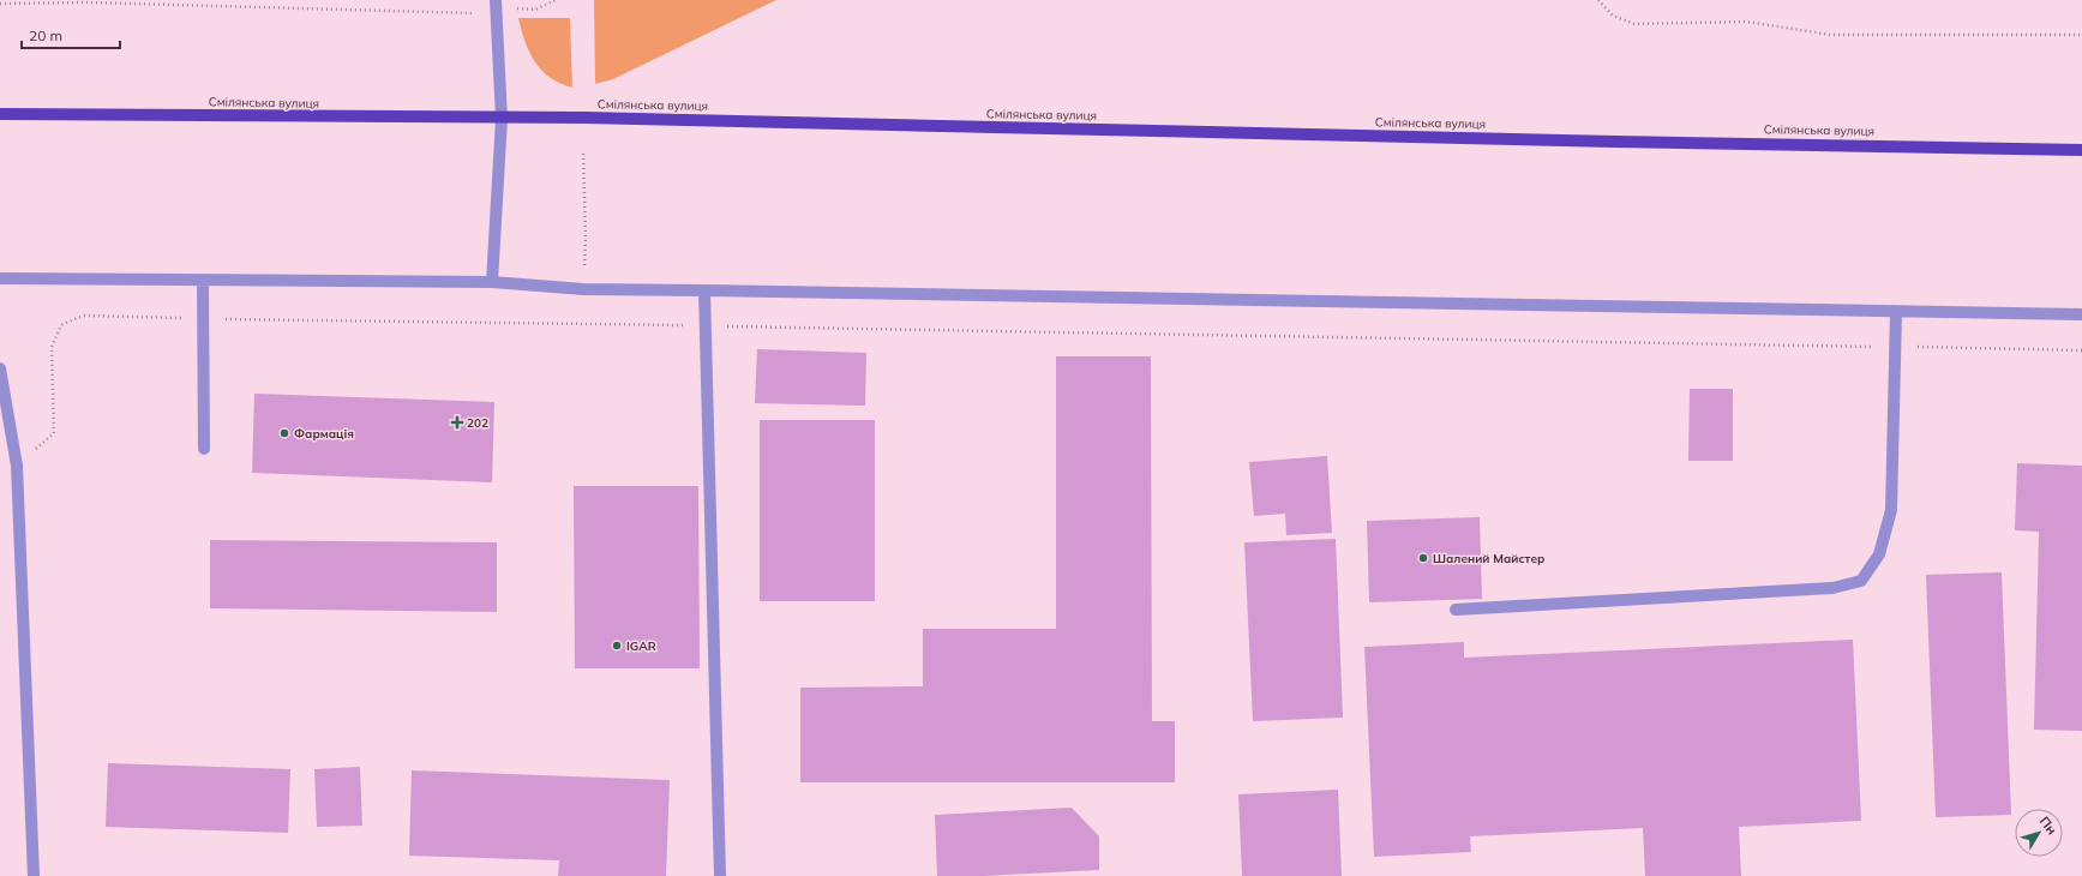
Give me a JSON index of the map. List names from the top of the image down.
{
  "streets": {
    "main road": ["Смілянська вулиця"]
  },
  "places": {
    "health": ["202"],
    "other": ["Фармація", "Шалений Майстер", "IGAR"]
  },
  "scale_bar": "20 m",
  "north": "top right"
}
